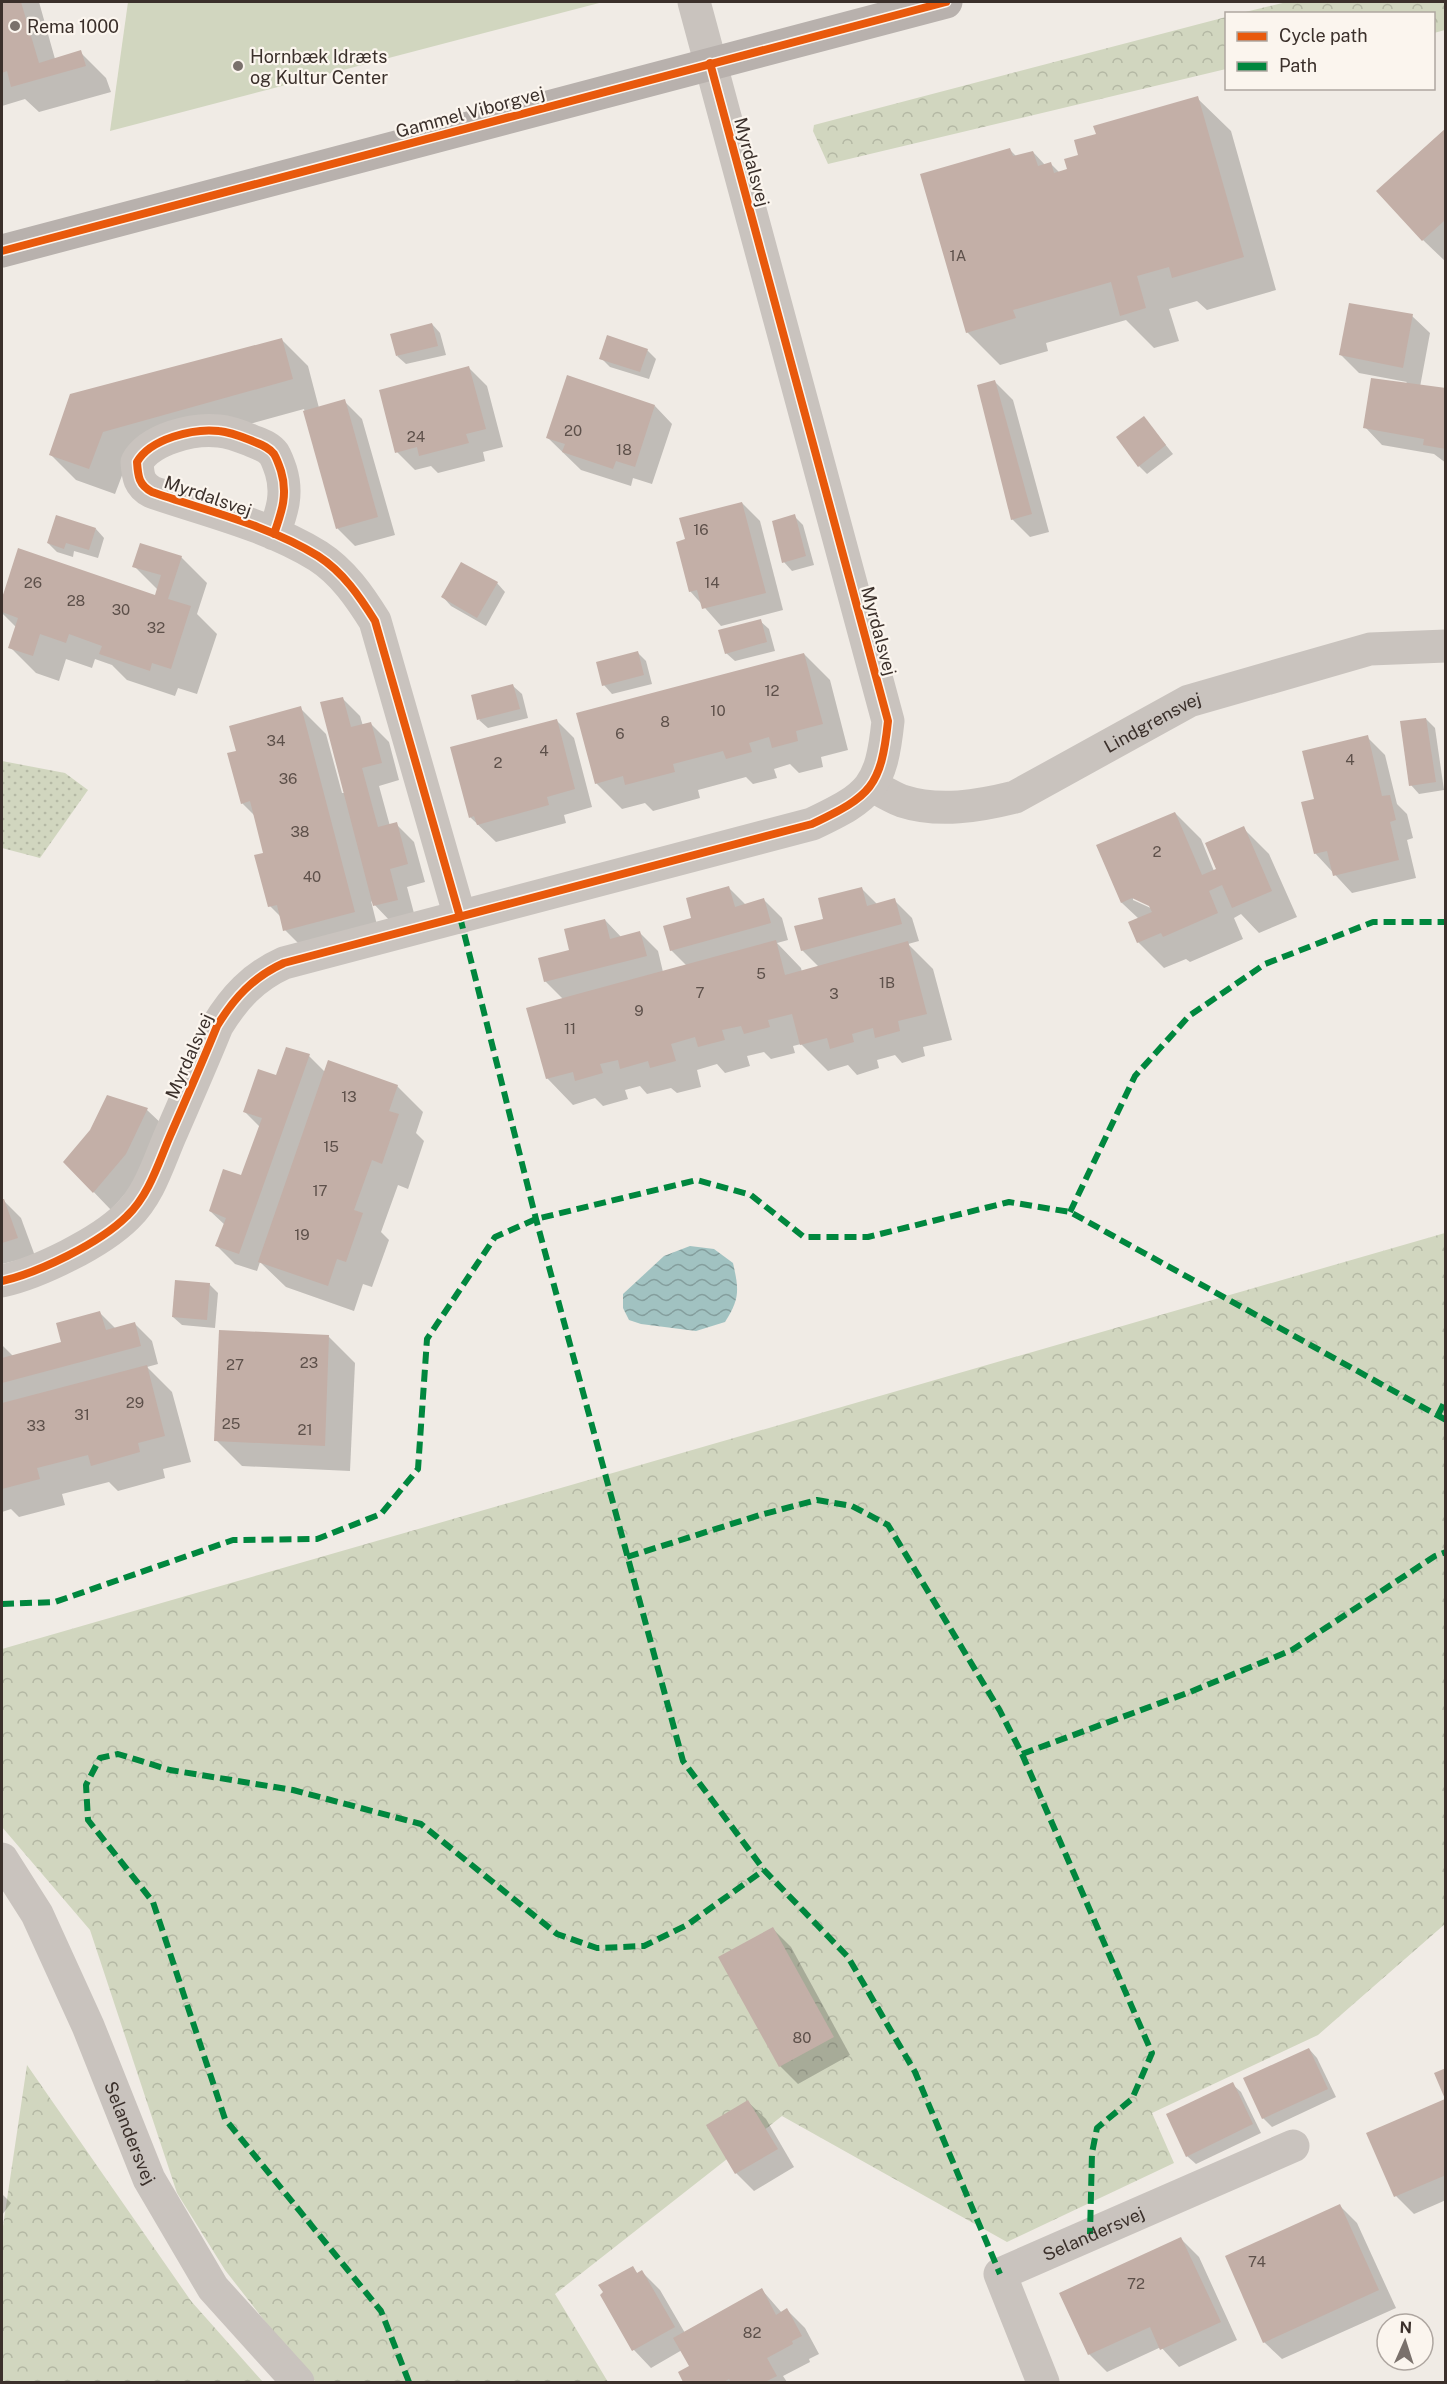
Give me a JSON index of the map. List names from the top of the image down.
{
  "streets": {
    "main road": ["Gammel Viborgvej"],
    "street": ["Myrdalsvej", "Lindgrensvej", "Selandersvej"]
  },
  "crossings": [
    ["Gammel Viborgvej", "Myrdalsvej"],
    ["Myrdalsvej", "Lindgrensvej"]
  ],
  "places": ["Rema 1000", "Hornbæk Idræts og Kultur Center"],
  "house_numbers": [
    "1A",
    "20",
    "24",
    "18",
    "16",
    "26",
    "14",
    "28",
    "30",
    "32",
    "12",
    "10",
    "8",
    "6",
    "34",
    "4",
    "4",
    "2",
    "36",
    "38",
    "2",
    "40",
    "5",
    "1B",
    "7",
    "3",
    "9",
    "11",
    "13",
    "15",
    "17",
    "19",
    "23",
    "27",
    "29",
    "31",
    "25",
    "33",
    "21",
    "80",
    "74",
    "72",
    "82"
  ],
  "legend": ["Cycle path", "Path"],
  "north": "top"
}
